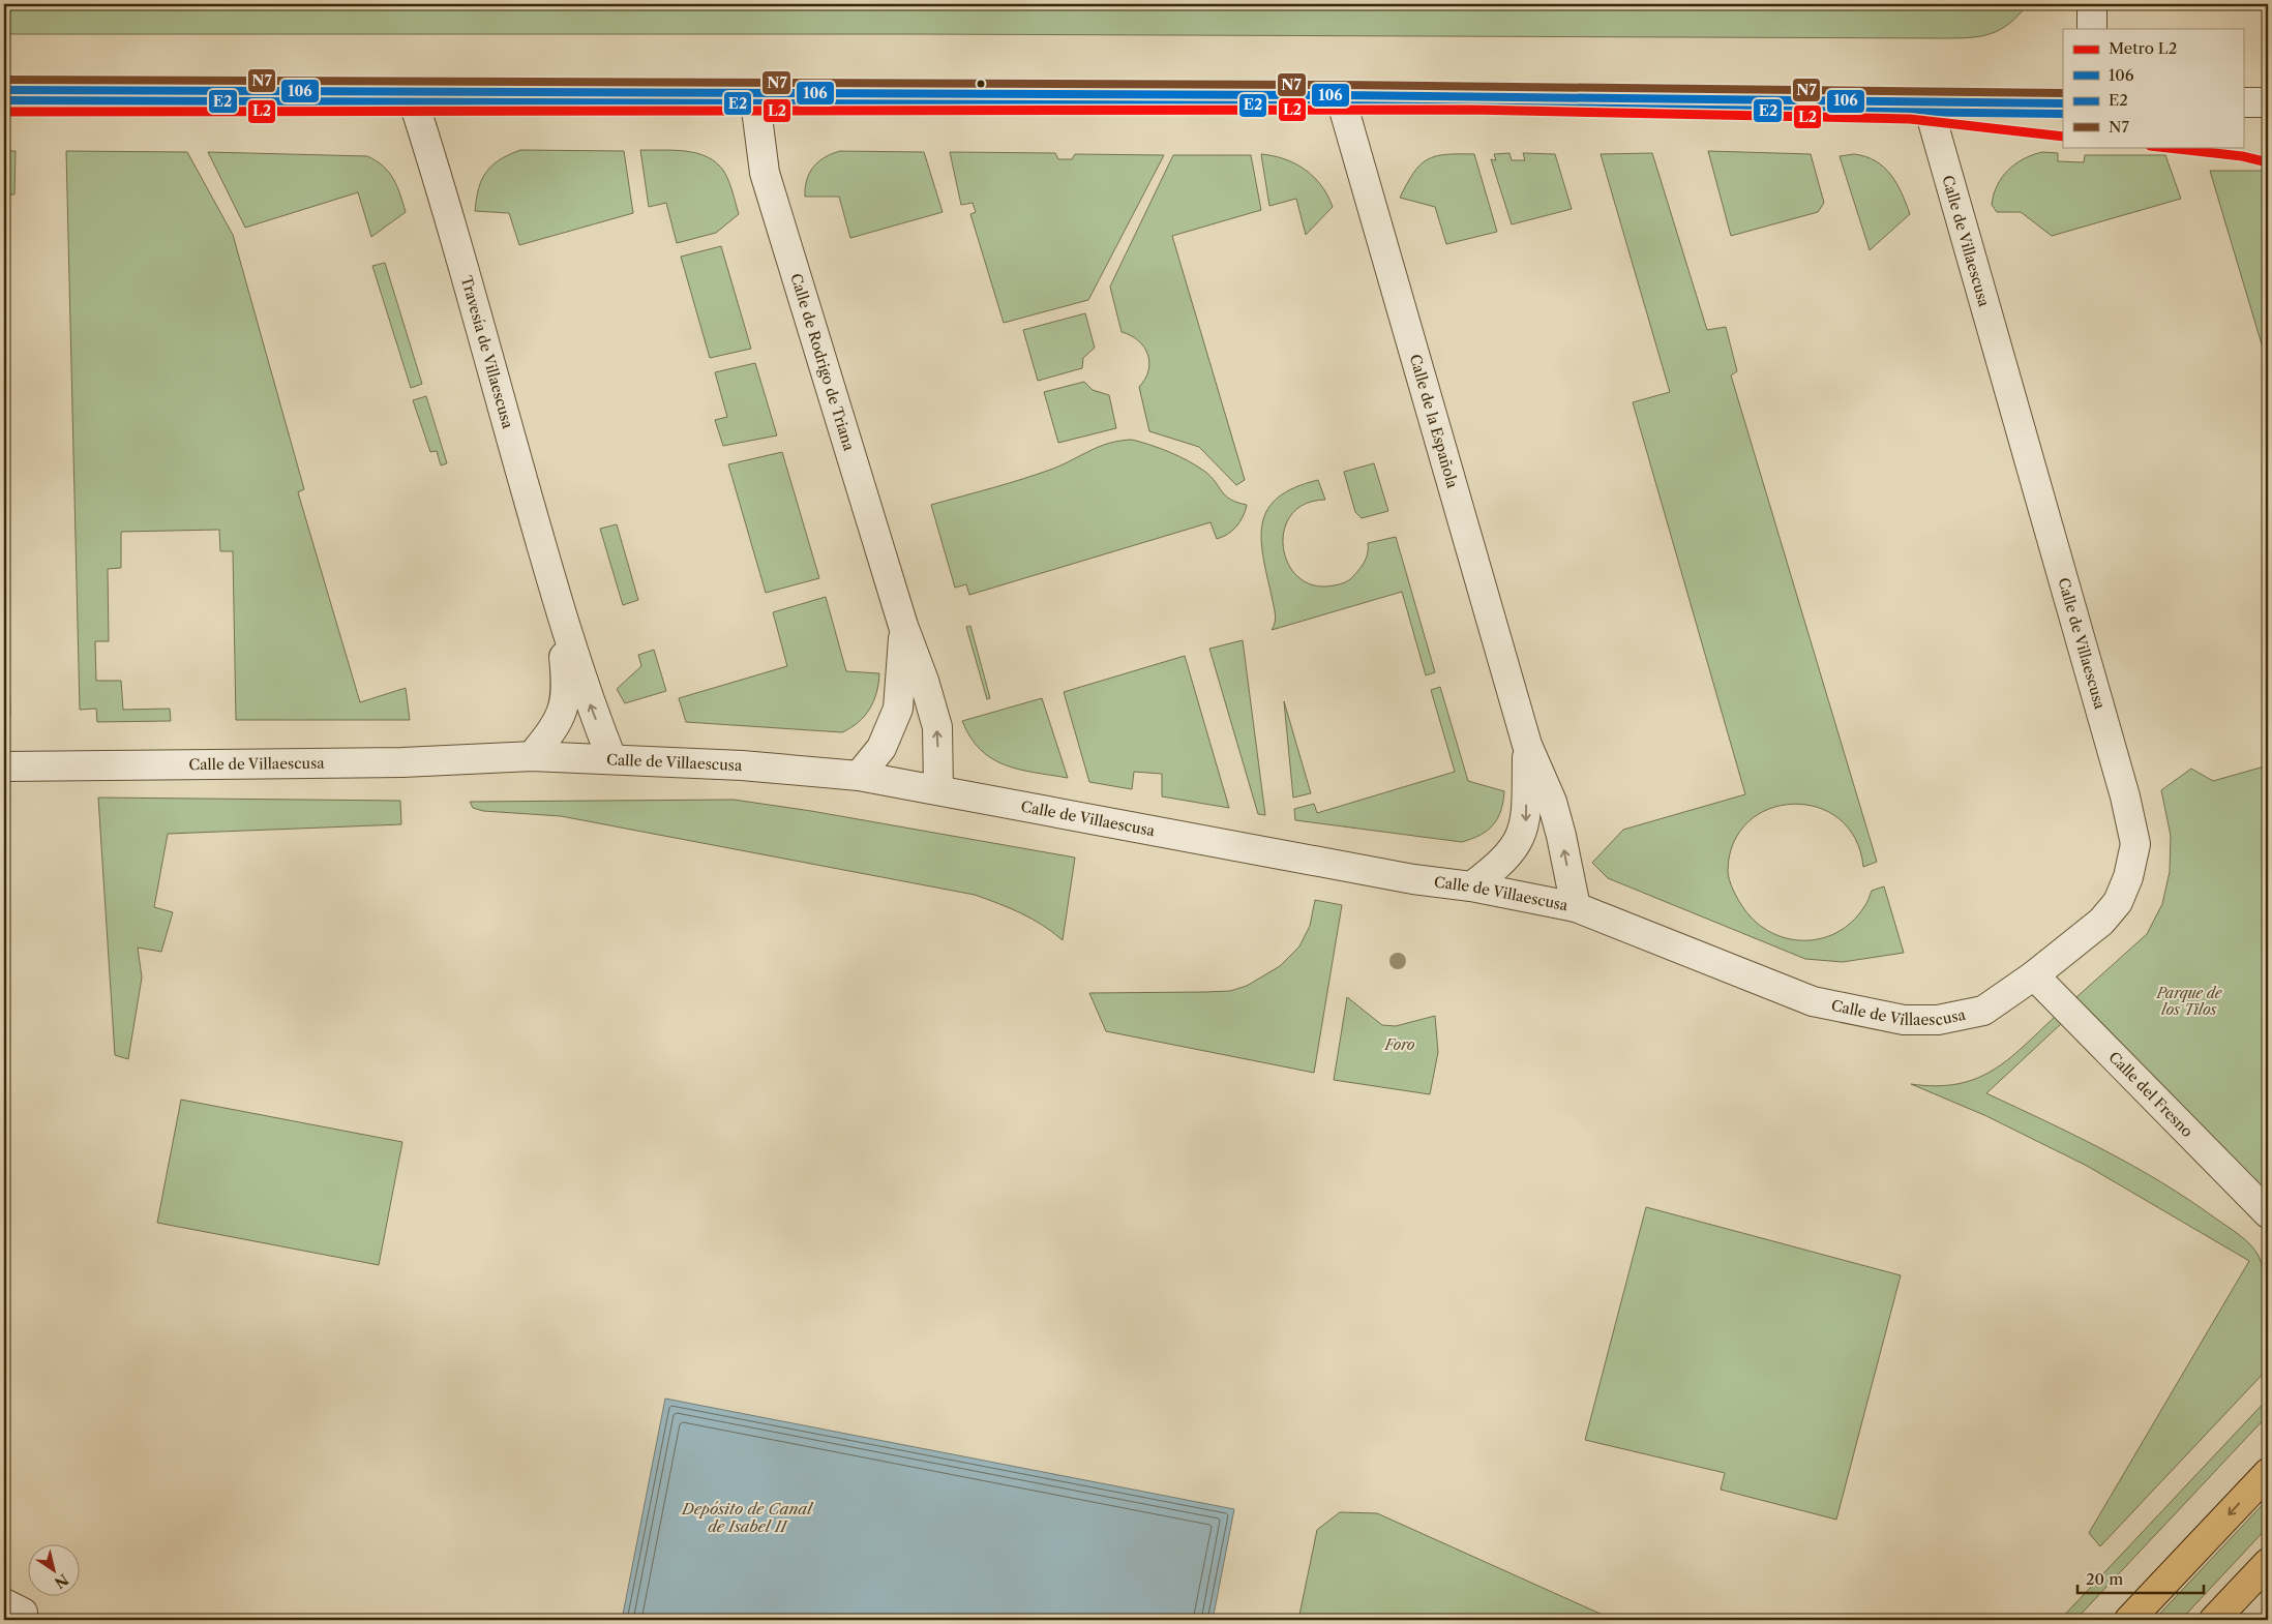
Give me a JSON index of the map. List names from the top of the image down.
{
  "streets": {
    "street": [
      "Calle de Villaescusa",
      "Travesía de Villaescusa",
      "Calle de Rodrigo de Triana",
      "Calle de la Española",
      "Calle del Fresno"
    ]
  },
  "crossings": [
    ["Calle de Villaescusa", "Travesía de Villaescusa"],
    ["Calle de Villaescusa", "Calle de Rodrigo de Triana"],
    ["Calle de Villaescusa", "Calle de la Española"],
    ["Calle de Villaescusa", "Calle del Fresno"]
  ],
  "water": ["Depósito de Canal de Isabel II"],
  "parks": ["Parque de los Tilos", "Foro"],
  "lines": [
    "transit line N7",
    "transit line 106",
    "transit line E2",
    "metro line L2"
  ],
  "legend": [
    "Metro L2",
    "106",
    "E2",
    "N7"
  ],
  "scale_bar": "20 m",
  "north": "bottom right"
}
